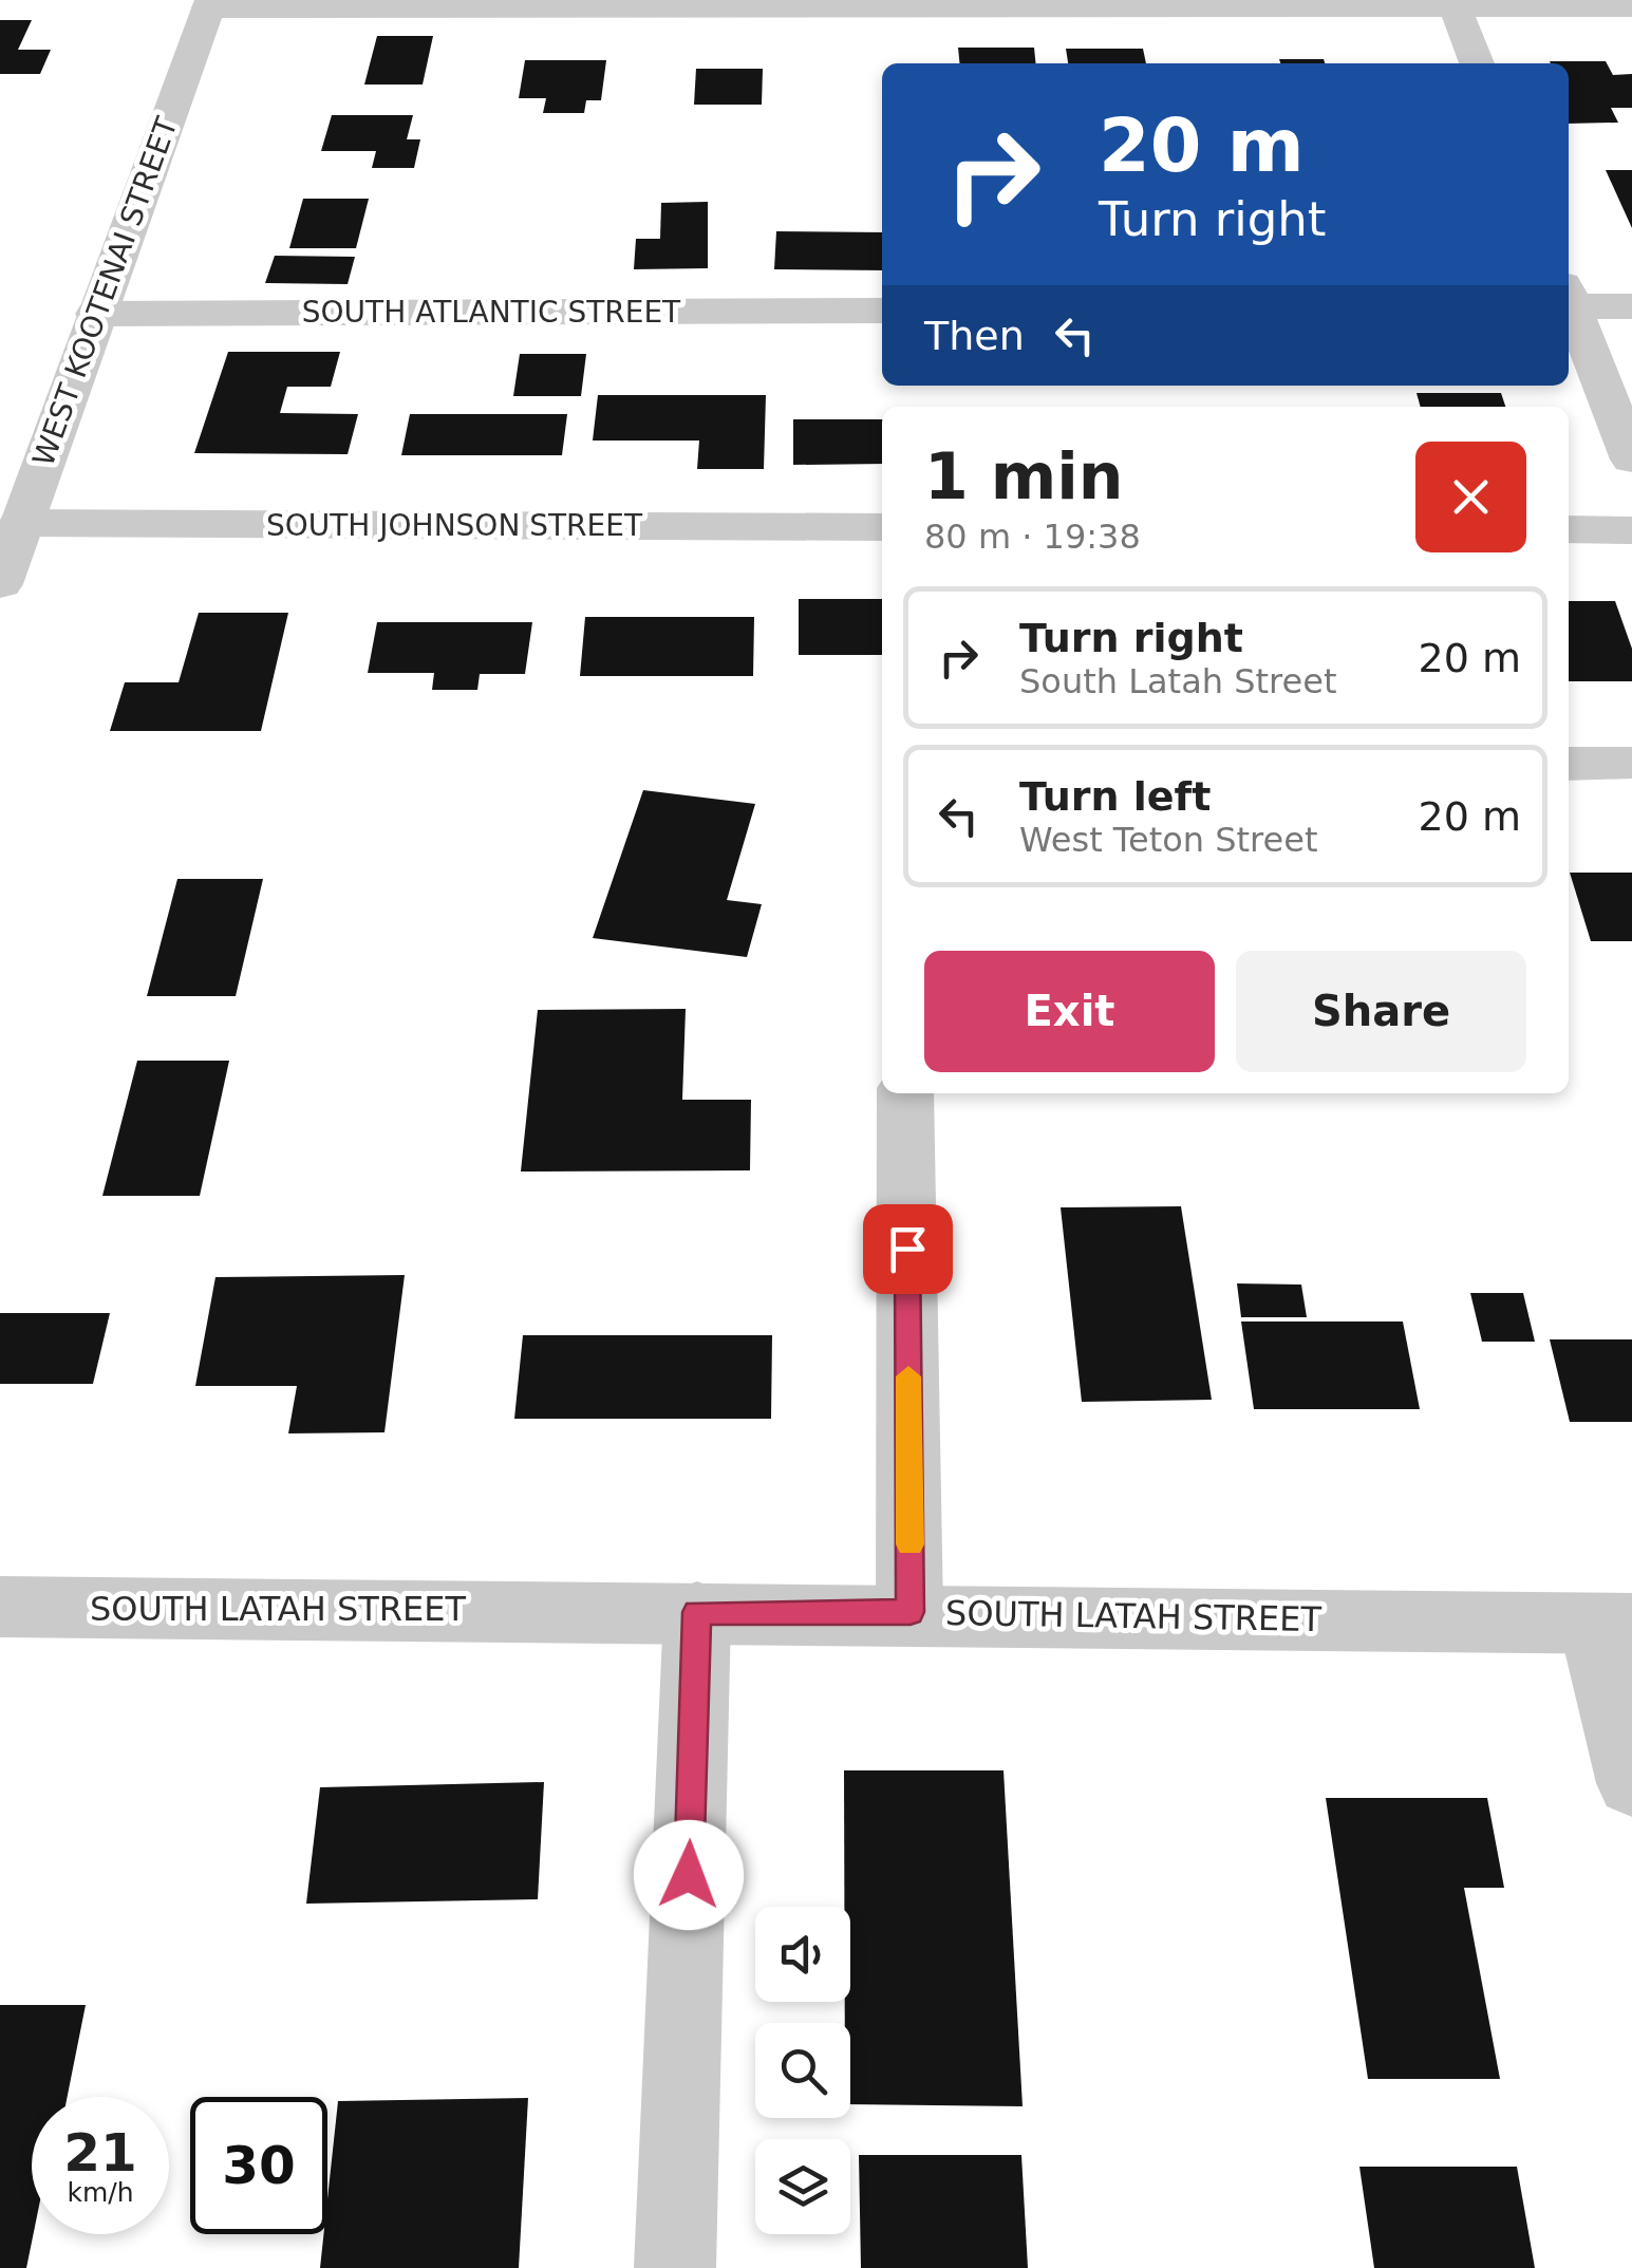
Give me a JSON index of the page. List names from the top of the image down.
{
  "streets": {
    "street": [
      "WEST KOOTENAI STREET",
      "SOUTH ATLANTIC STREET",
      "SOUTH JOHNSON STREET",
      "SOUTH LATAH STREET"
    ]
  },
  "crossings": [
    ["WEST KOOTENAI STREET", "SOUTH ATLANTIC STREET"],
    ["WEST KOOTENAI STREET", "SOUTH JOHNSON STREET"]
  ],
  "page": {
    "turn": ["20 m", "Turn right"],
    "then": "Then",
    "heading": ["1 min", "80 m · 19:38"],
    "list": [
      {
        "name": "Turn right",
        "note": "South Latah Street",
        "value": "20 m"
      },
      {
        "name": "Turn left",
        "note": "West Teton Street",
        "value": "20 m"
      }
    ],
    "buttons": ["Exit", "Share"],
    "speed": "21 km/h",
    "limit": "30"
  }
}
